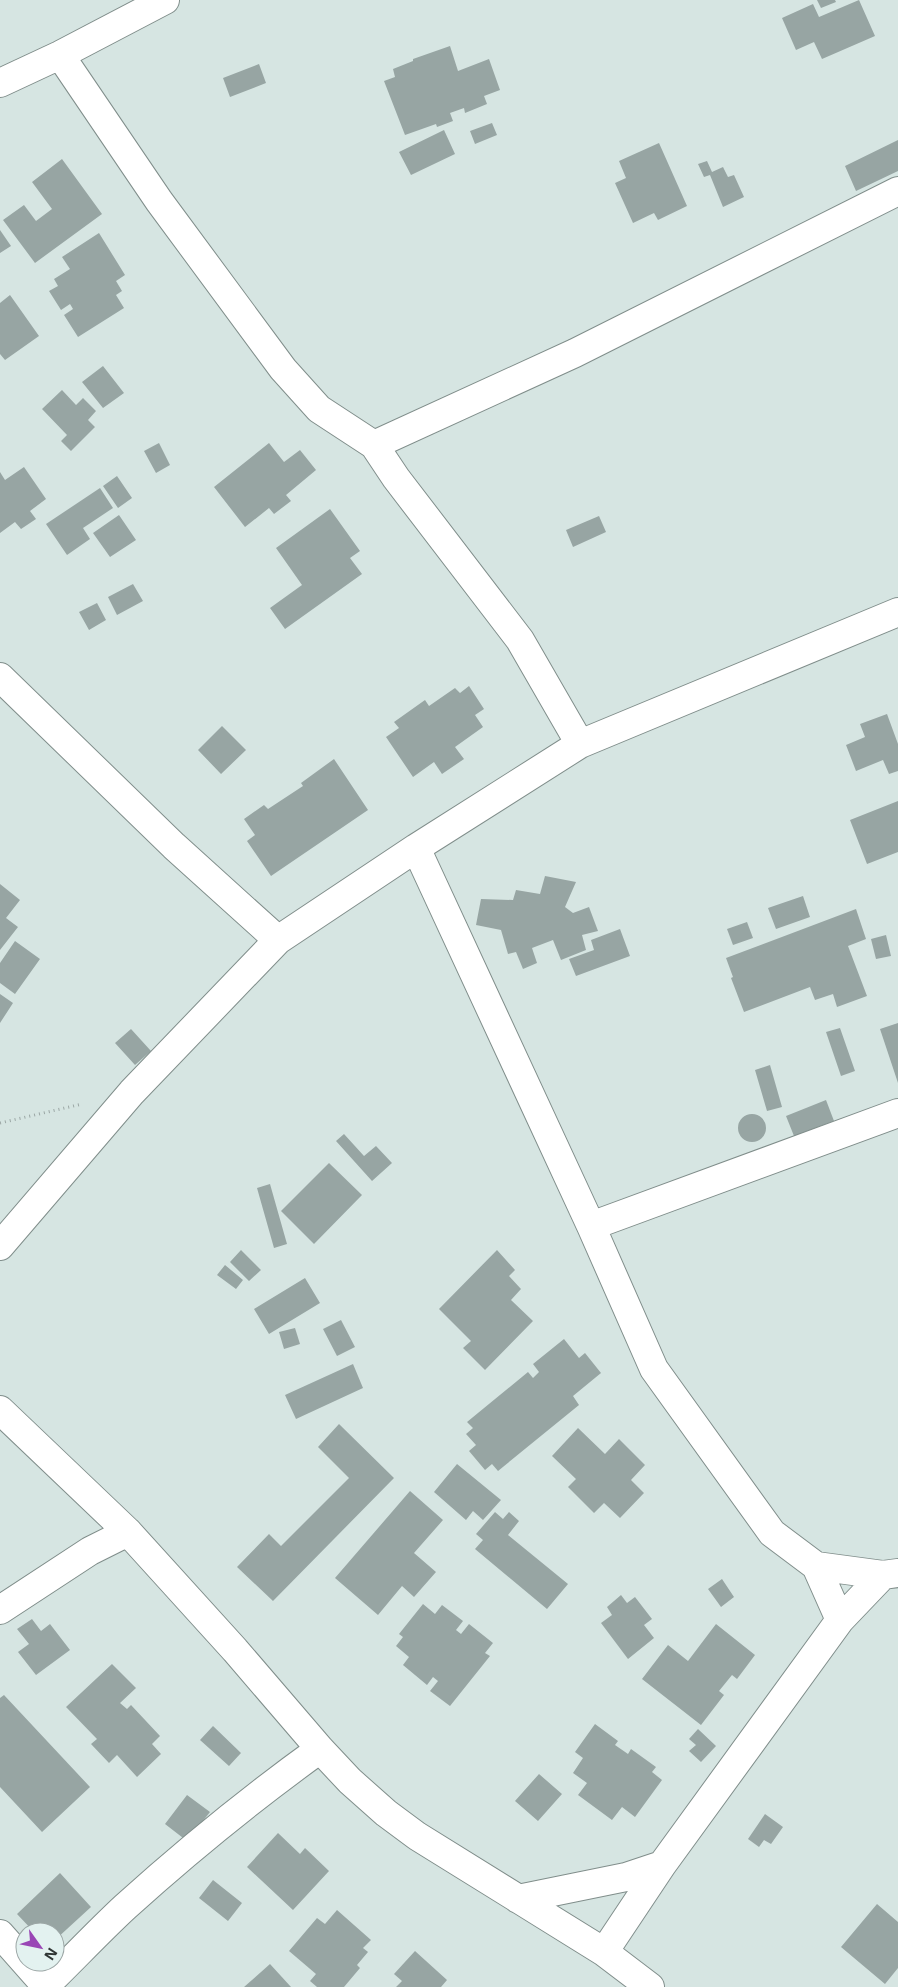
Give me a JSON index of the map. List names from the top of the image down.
{
  "north": "bottom right"
}
